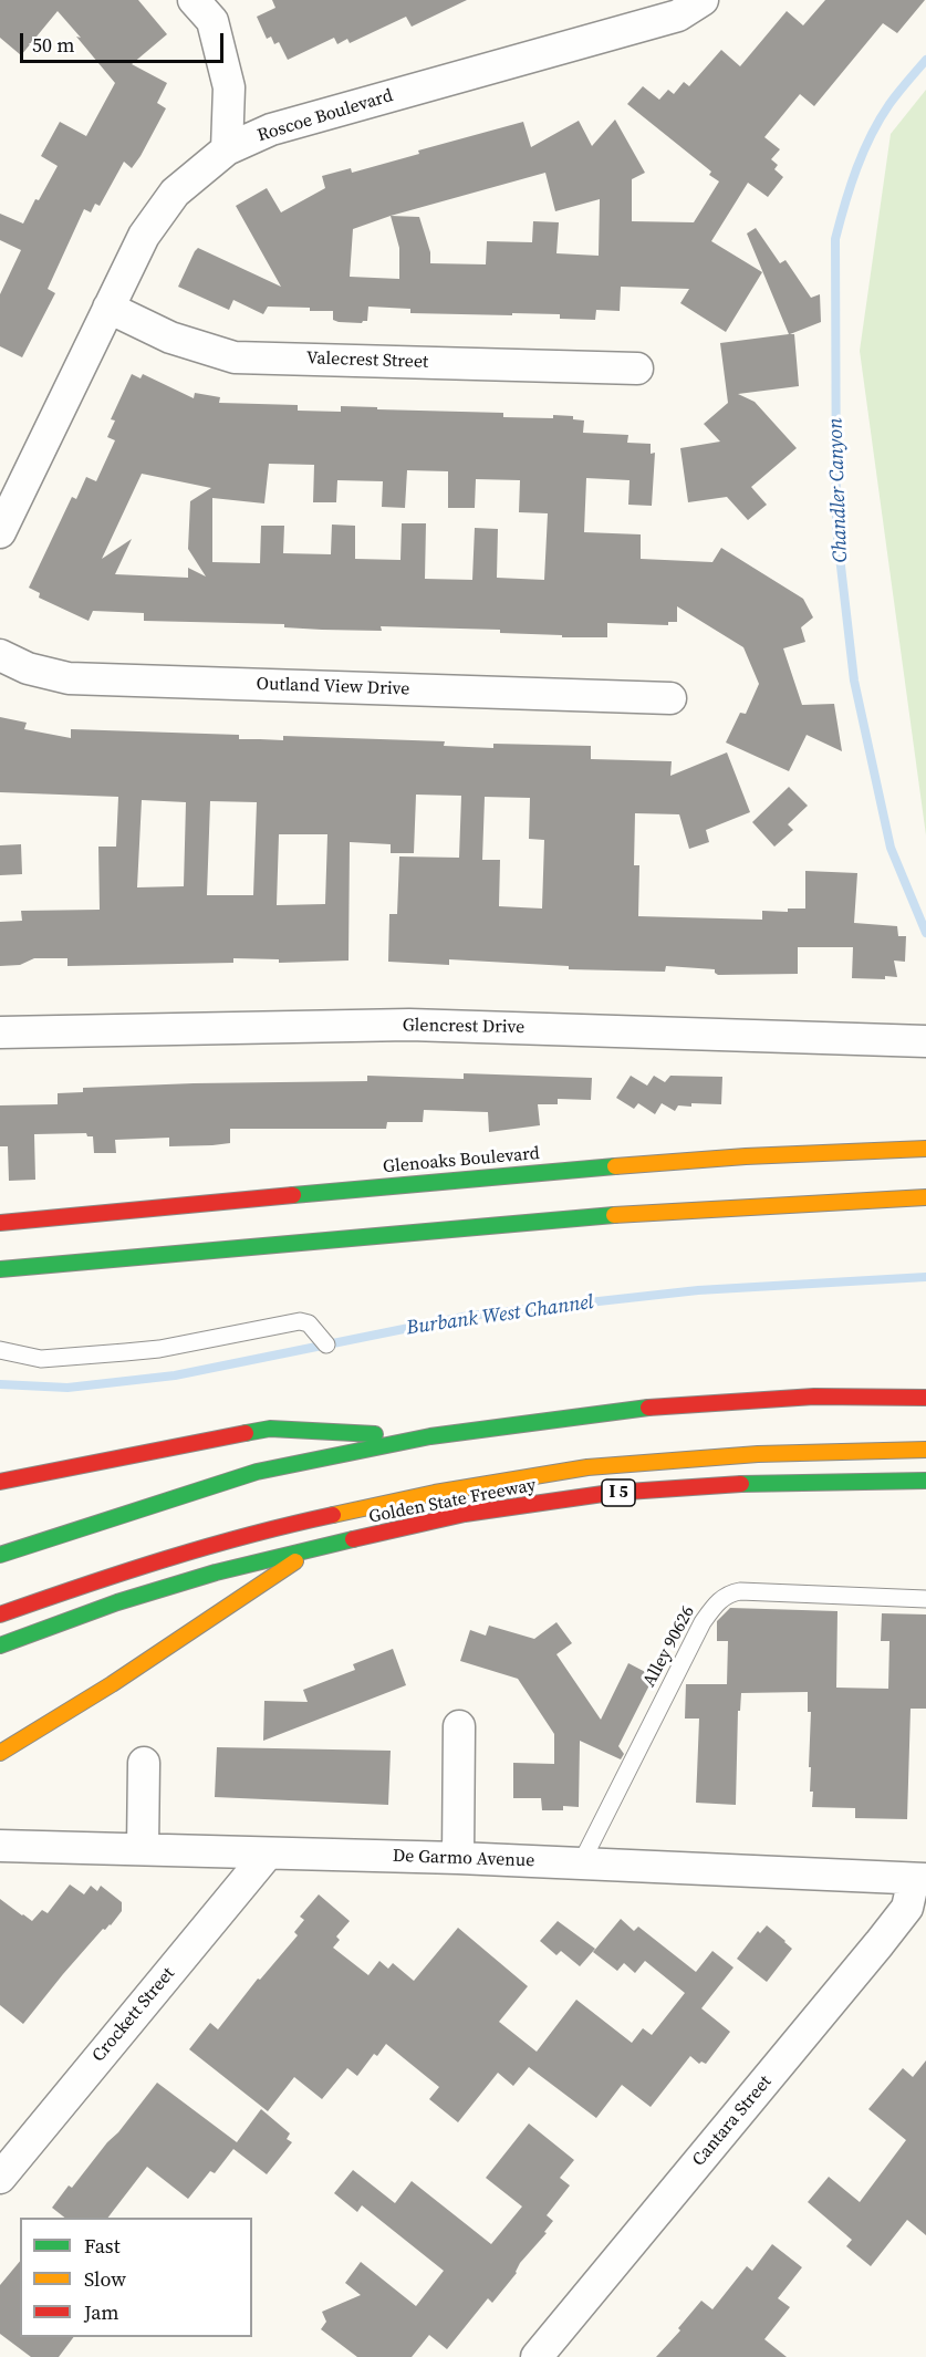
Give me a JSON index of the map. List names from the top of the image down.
{
  "streets": {
    "main road": ["Glenoaks Boulevard", "I 5", "Golden State Freeway"],
    "street": [
      "Roscoe Boulevard",
      "Valecrest Street",
      "Outland View Drive",
      "Glencrest Drive",
      "De Garmo Avenue",
      "Crockett Street",
      "Cantara Street"
    ],
    "lane": ["Alley 90626"]
  },
  "crossings": [
    ["Roscoe Boulevard", "Valecrest Street"],
    ["Alley 90626", "De Garmo Avenue"],
    ["De Garmo Avenue", "Crockett Street"],
    ["De Garmo Avenue", "Cantara Street"]
  ],
  "water": ["Chandler Canyon", "Burbank West Channel"],
  "legend": ["Fast", "Slow", "Jam"],
  "scale_bar": "50 m"
}
